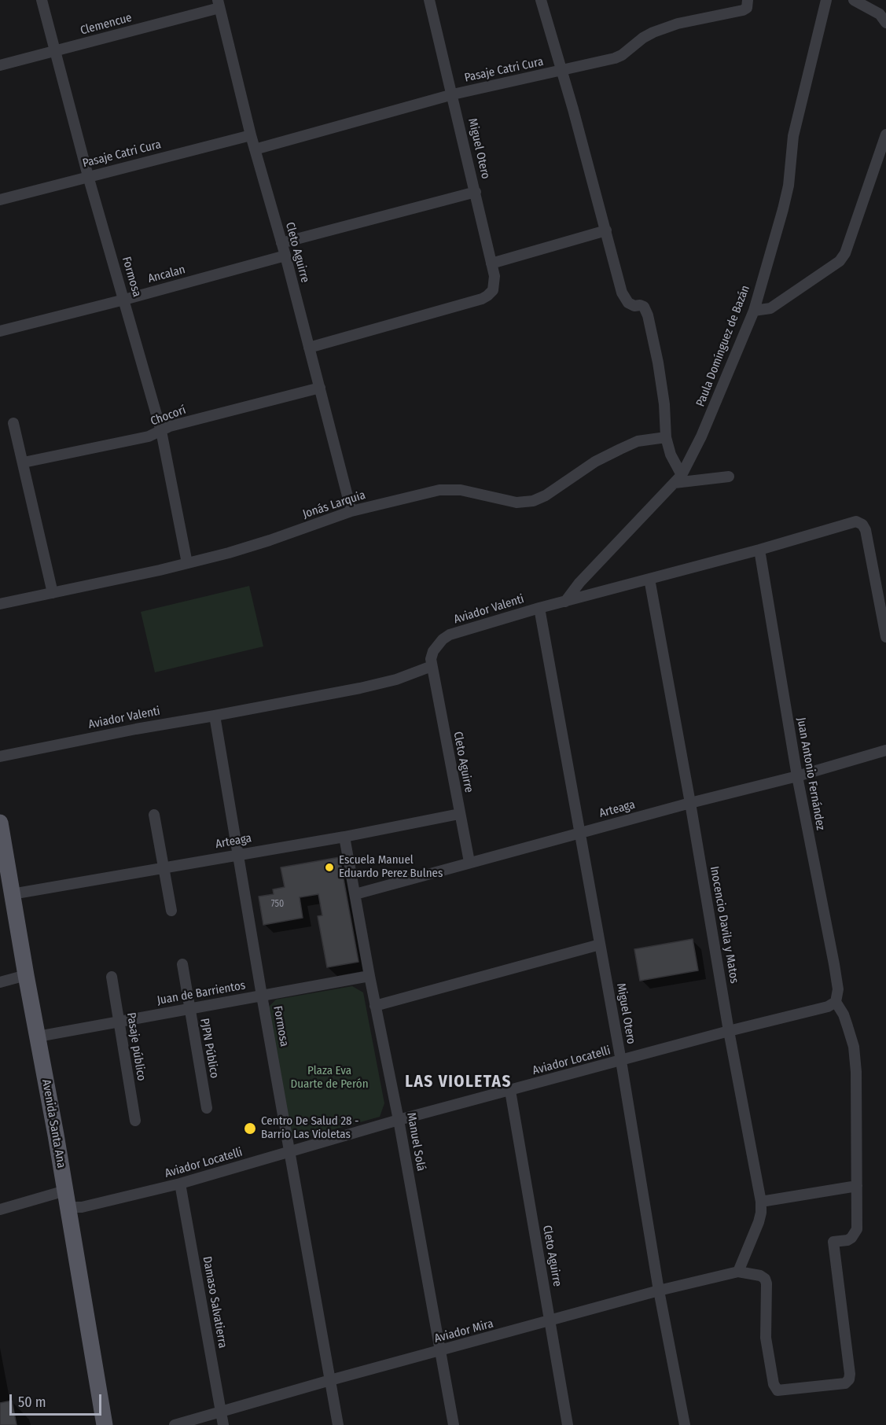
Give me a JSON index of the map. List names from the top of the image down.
{
  "streets": {
    "main road": ["Avenida Santa Ana"],
    "street": [
      "Clemencue",
      "Pasaje Catri Cura",
      "Miguel Otero",
      "Cleto Aguirre",
      "Ancalan",
      "Formosa",
      "Paula Domínguez de Bazán",
      "Chocorí",
      "Jonás Larquia",
      "Aviador Valenti",
      "Juan Antonio Fernández",
      "Arteaga",
      "Inocencio Davila y Matos",
      "Juan de Barrientos",
      "Pasaje público",
      "PJPN Público",
      "Aviador Locatelli",
      "Manuel Solá",
      "Damaso Salvatierra",
      "Aviador Mira"
    ]
  },
  "crossings": [
    ["Clemencue", "Cleto Aguirre"],
    ["Clemencue", "Formosa"],
    ["Pasaje Catri Cura", "Miguel Otero"],
    ["Pasaje Catri Cura", "Cleto Aguirre"],
    ["Pasaje Catri Cura", "Formosa"],
    ["Miguel Otero", "Cleto Aguirre"],
    ["Miguel Otero", "Aviador Valenti"],
    ["Miguel Otero", "Arteaga"],
    ["Miguel Otero", "Aviador Locatelli"],
    ["Miguel Otero", "Aviador Mira"],
    ["Cleto Aguirre", "Ancalan"],
    ["Cleto Aguirre", "Chocorí"],
    ["Cleto Aguirre", "Jonás Larquia"],
    ["Cleto Aguirre", "Aviador Valenti"],
    ["Cleto Aguirre", "Arteaga"],
    ["Cleto Aguirre", "Aviador Locatelli"],
    ["Cleto Aguirre", "Aviador Mira"],
    ["Ancalan", "Formosa"],
    ["Formosa", "Chocorí"],
    ["Formosa", "Jonás Larquia"],
    ["Formosa", "Aviador Valenti"],
    ["Formosa", "Arteaga"],
    ["Formosa", "Juan de Barrientos"],
    ["Formosa", "Aviador Locatelli"],
    ["Formosa", "Aviador Mira"],
    ["Paula Domínguez de Bazán", "Aviador Valenti"],
    ["Aviador Valenti", "Juan Antonio Fernández"],
    ["Aviador Valenti", "Inocencio Davila y Matos"],
    ["Juan Antonio Fernández", "Arteaga"],
    ["Juan Antonio Fernández", "Aviador Locatelli"],
    ["Arteaga", "Inocencio Davila y Matos"],
    ["Arteaga", "Avenida Santa Ana"],
    ["Arteaga", "Manuel Solá"],
    ["Inocencio Davila y Matos", "Aviador Locatelli"],
    ["Inocencio Davila y Matos", "Aviador Mira"],
    ["Juan de Barrientos", "Pasaje público"],
    ["Juan de Barrientos", "PJPN Público"],
    ["Juan de Barrientos", "Avenida Santa Ana"],
    ["Juan de Barrientos", "Manuel Solá"],
    ["Aviador Locatelli", "Avenida Santa Ana"],
    ["Aviador Locatelli", "Manuel Solá"],
    ["Aviador Locatelli", "Damaso Salvatierra"],
    ["Manuel Solá", "Aviador Mira"],
    ["Damaso Salvatierra", "Aviador Mira"]
  ],
  "districts": ["LAS VIOLETAS"],
  "parks": ["Plaza Eva Duarte de Perón"],
  "places": ["Escuela Manuel Eduardo Perez Bulnes", "Centro De Salud 28 - Barrio Las Violetas"],
  "house_numbers": ["750"],
  "scale_bar": "50 m"
}
